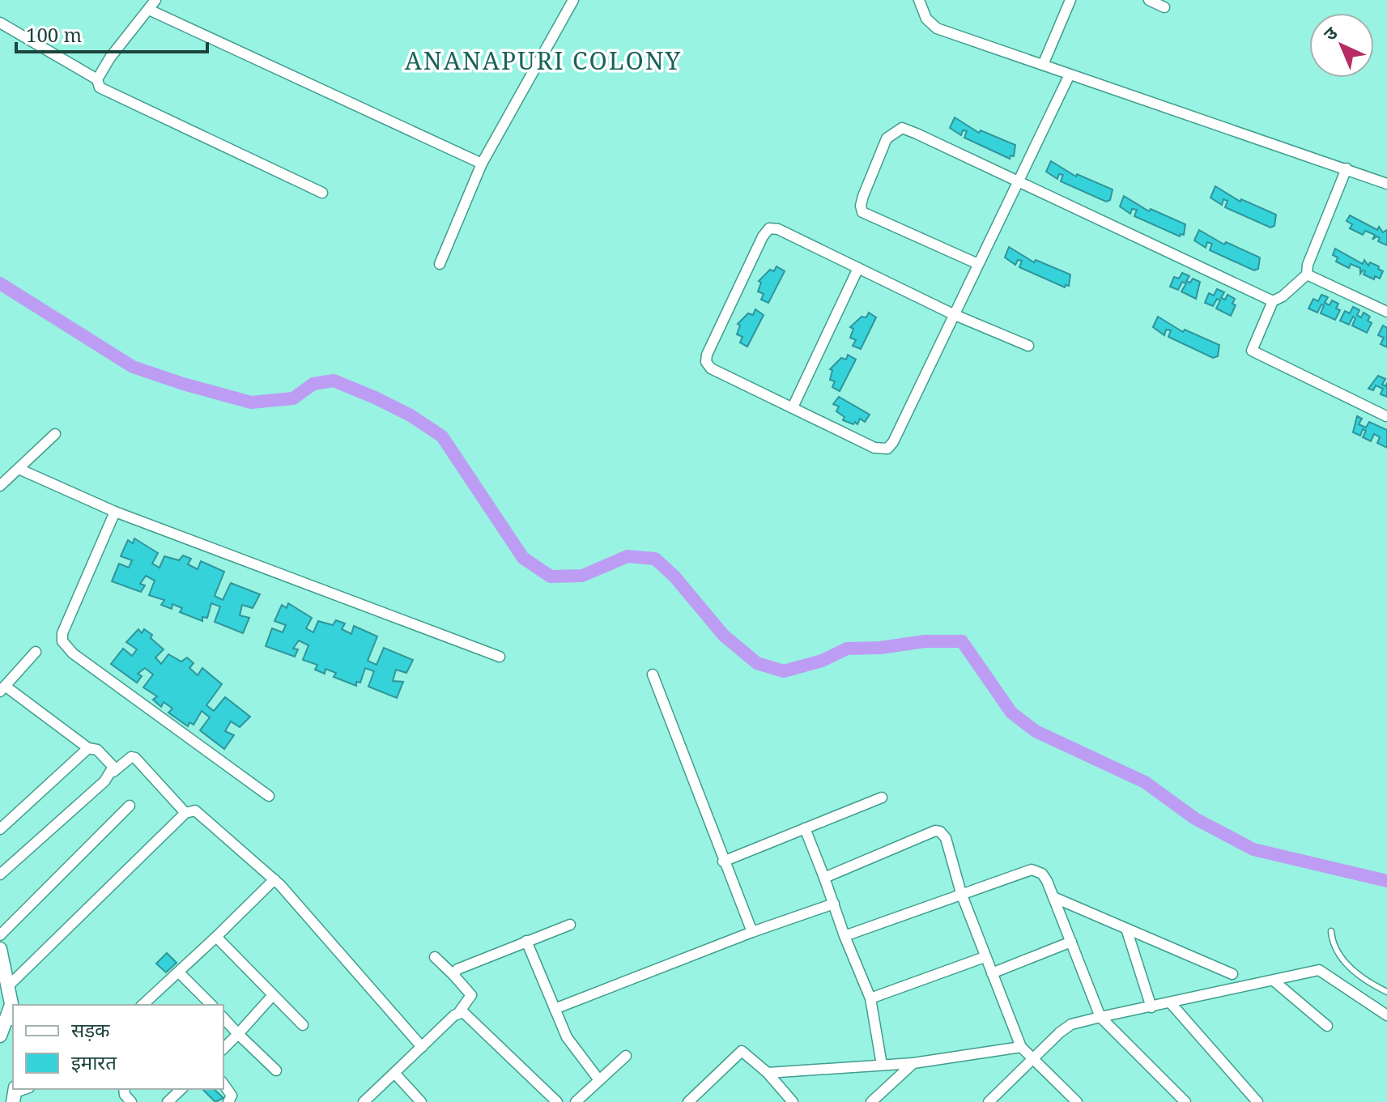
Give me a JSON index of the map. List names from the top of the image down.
{
  "districts": ["ANANAPURI COLONY"],
  "legend": ["सड़क", "इमारत"],
  "scale_bar": "100 m",
  "north": "top left"
}
